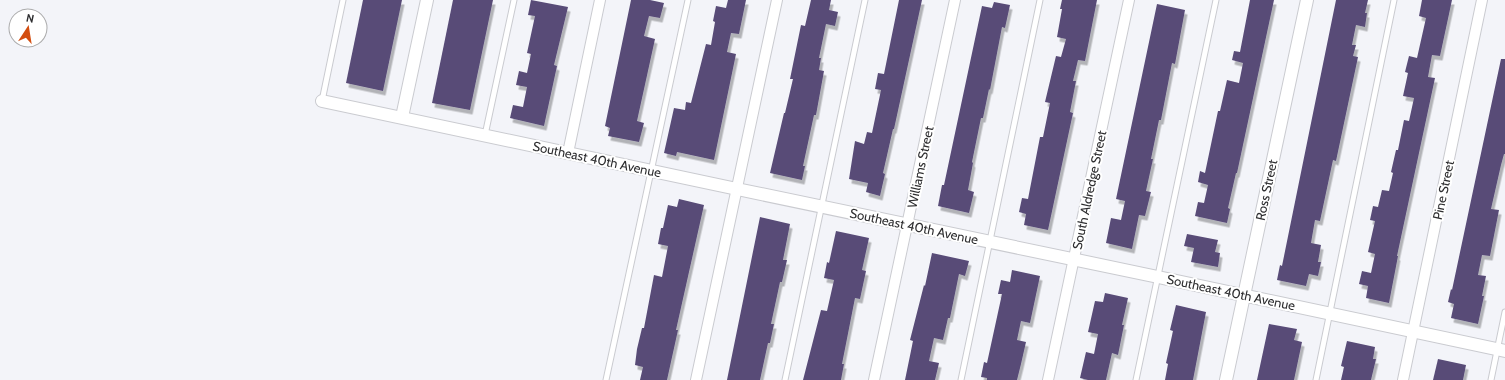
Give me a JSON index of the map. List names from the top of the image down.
{
  "streets": {
    "street": [
      "Southeast 40th Avenue",
      "Williams Street",
      "South Aldredge Street",
      "Ross Street",
      "Pine Street"
    ]
  },
  "crossings": [
    ["Southeast 40th Avenue", "Williams Street"],
    ["Southeast 40th Avenue", "South Aldredge Street"],
    ["Southeast 40th Avenue", "Ross Street"],
    ["Southeast 40th Avenue", "Pine Street"]
  ],
  "north": "top"
}
